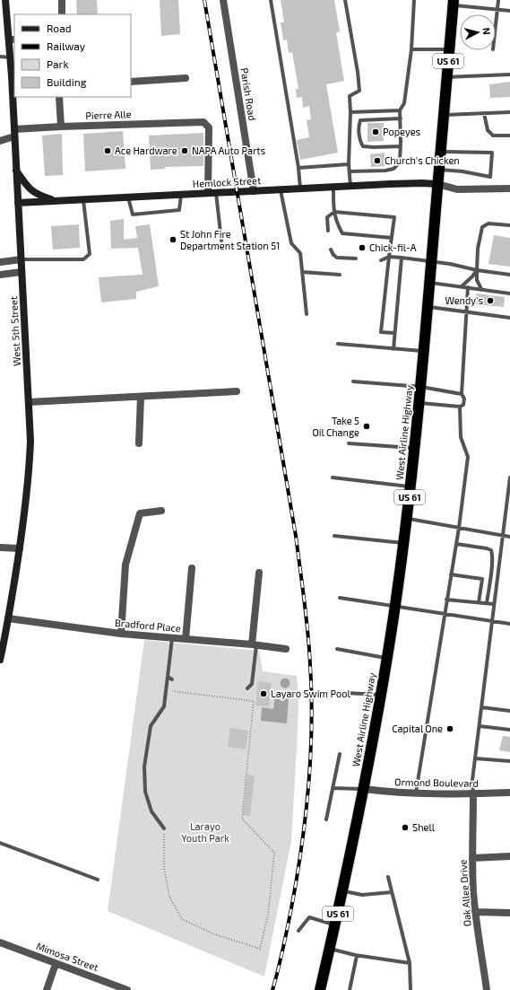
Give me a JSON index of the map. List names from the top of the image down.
{
  "streets": {
    "highway": ["US 61", "West Airline Highway"],
    "main road": ["Hemlock Street", "West 5th Street"],
    "street": [
      "Parish Road",
      "Pierre Alle",
      "Bradford Place",
      "Ormond Boulevard",
      "Oak Allee Drive",
      "Mimosa Street"
    ]
  },
  "crossings": [
    ["Parish Road", "Hemlock Street"],
    ["Pierre Alle", "Hemlock Street"],
    ["Pierre Alle", "West 5th Street"],
    ["Hemlock Street", "West 5th Street"],
    ["Hemlock Street", "West Airline Highway"],
    ["West 5th Street", "Bradford Place"],
    ["West Airline Highway", "Ormond Boulevard"],
    ["Ormond Boulevard", "Oak Allee Drive"]
  ],
  "parks": ["Larayo Youth Park"],
  "places": [
    "Popeyes",
    "Ace Hardware",
    "NAPA Auto Parts",
    "Church's Chicken",
    "St John Fire Department Station 51",
    "Chick-fil-A",
    "Wendy's",
    "Take 5 Oil Change",
    "Layaro Swim Pool",
    "Capital One",
    "Shell"
  ],
  "legend": [
    "Road",
    "Railway",
    "Park",
    "Building"
  ],
  "north": "right"
}
